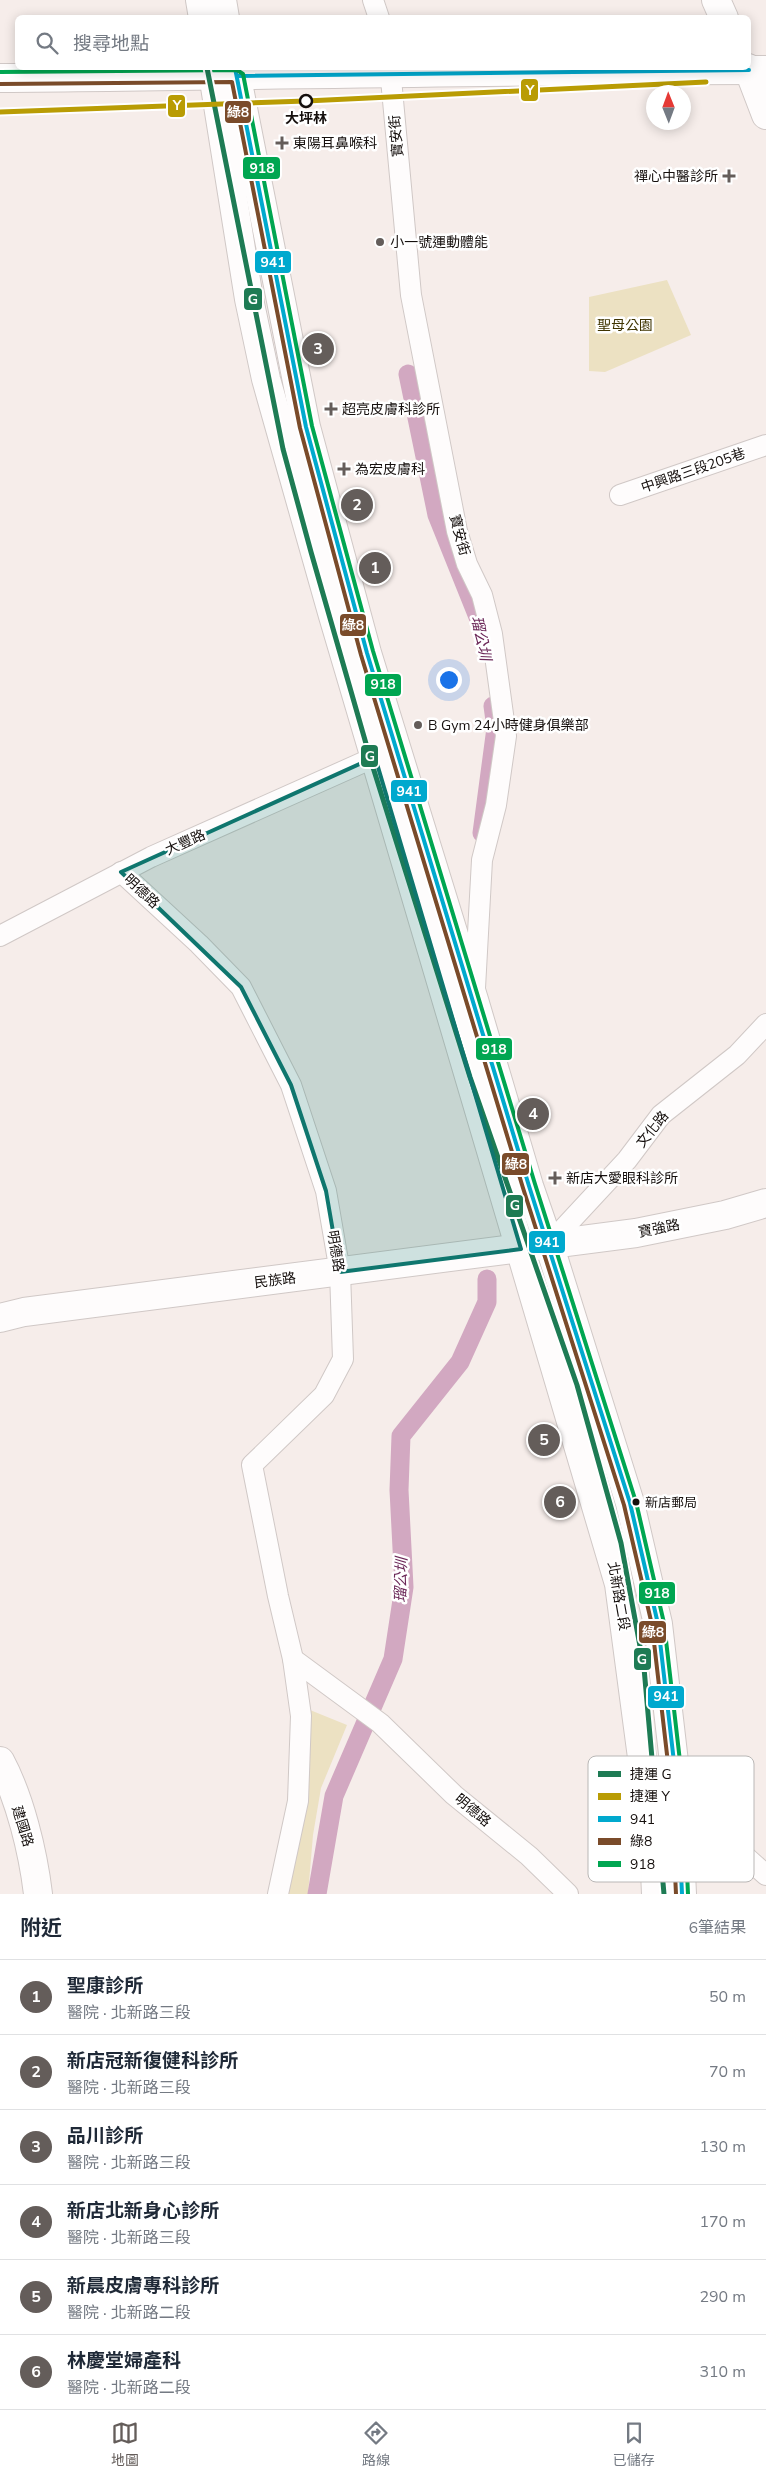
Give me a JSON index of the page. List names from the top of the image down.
{
  "streets": {
    "main road": [
      "寶強路",
      "民族路",
      "北新路二段",
      "建國路"
    ],
    "street": [
      "寶安街",
      "中興路三段205巷",
      "大豐路",
      "明德路",
      "文化路"
    ]
  },
  "crossings": [
    ["大豐路", "明德路"],
    ["大豐路", "北新路二段"],
    ["明德路", "民族路"],
    ["文化路", "寶強路"],
    ["文化路", "民族路"],
    ["寶強路", "民族路"],
    ["民族路", "北新路二段"]
  ],
  "water": ["瑠公圳"],
  "parks": ["聖母公園"],
  "places": {
    "other": [
      "大坪林",
      "小一號運動體能",
      "B Gym 24小時健身俱樂部",
      "新店郵局"
    ],
    "health": [
      "東陽耳鼻喉科",
      "禪心中醫診所",
      "超亮皮膚科診所",
      "為宏皮膚科",
      "新店大愛眼科診所"
    ]
  },
  "lines": [
    "metro line G",
    "transit line 941",
    "transit line 918",
    "metro line Y",
    "transit line 綠8"
  ],
  "legend": [
    "捷運 G",
    "捷運 Y",
    "941",
    "綠8",
    "918"
  ],
  "north": "top",
  "page": {
    "search": "搜尋地點",
    "pins": [
      "3",
      "2",
      "1",
      "4",
      "5",
      "6"
    ],
    "heading": ["附近", "6筆結果"],
    "list": [
      {
        "mark": "1",
        "name": "聖康診所",
        "note": "醫院 · 北新路三段",
        "value": "50 m"
      },
      {
        "mark": "2",
        "name": "新店冠新復健科診所",
        "note": "醫院 · 北新路三段",
        "value": "70 m"
      },
      {
        "mark": "3",
        "name": "品川診所",
        "note": "醫院 · 北新路三段",
        "value": "130 m"
      },
      {
        "mark": "4",
        "name": "新店北新身心診所",
        "note": "醫院 · 北新路三段",
        "value": "170 m"
      },
      {
        "mark": "5",
        "name": "新晨皮膚專科診所",
        "note": "醫院 · 北新路二段",
        "value": "290 m"
      },
      {
        "mark": "6",
        "name": "林慶堂婦產科",
        "note": "醫院 · 北新路二段",
        "value": "310 m"
      }
    ],
    "nav": ["地圖", "路線", "已儲存"]
  }
}
